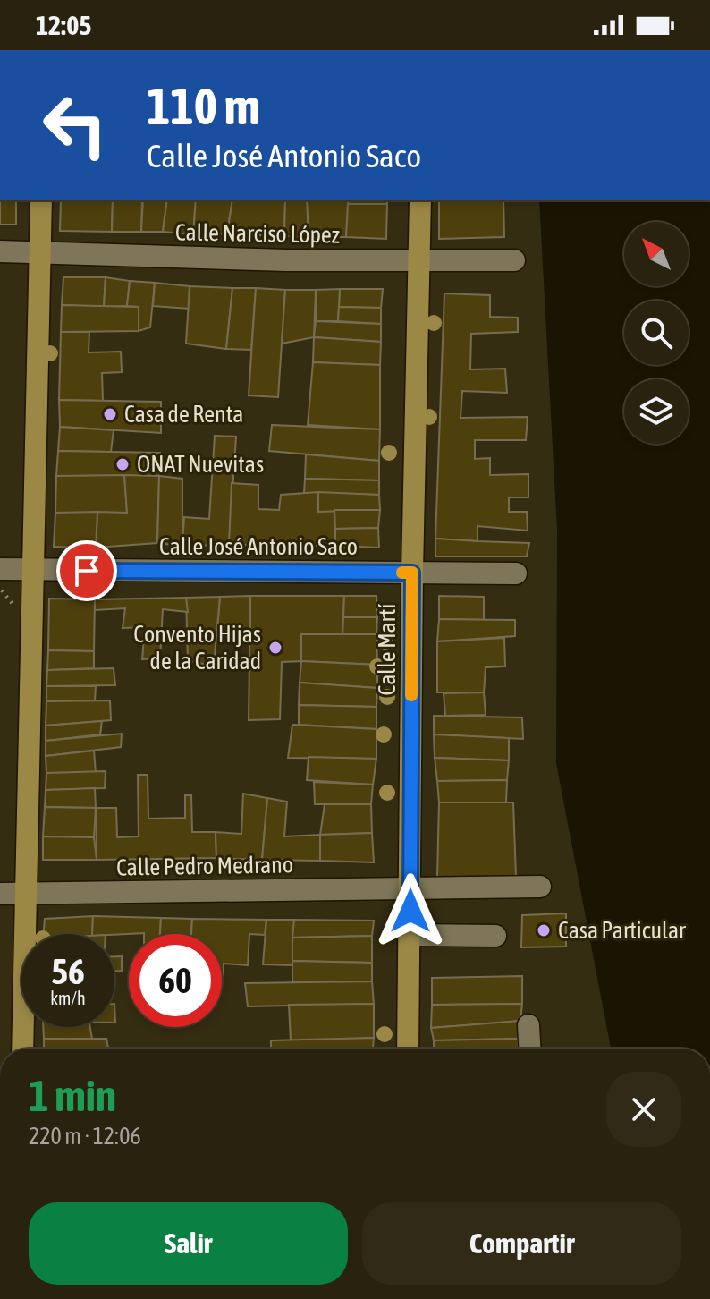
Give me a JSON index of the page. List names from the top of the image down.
{
  "streets": {
    "main road": ["Calle Martí"],
    "street": ["Calle Narciso López", "Calle José Antonio Saco", "Calle Pedro Medrano"]
  },
  "crossings": [
    ["Calle Narciso López", "Calle Martí"],
    ["Calle José Antonio Saco", "Calle Martí"],
    ["Calle Martí", "Calle Pedro Medrano"]
  ],
  "places": [
    "Casa de Renta",
    "ONAT Nuevitas",
    "Convento Hijas de la Caridad",
    "Casa Particular"
  ],
  "north": "top left",
  "page": {
    "status": "12:05",
    "turn": ["110 m", "Calle José Antonio Saco"],
    "speed": "56 km/h",
    "limit": "60",
    "heading": ["1 min", "220 m · 12:06"],
    "buttons": ["Salir", "Compartir"]
  }
}
